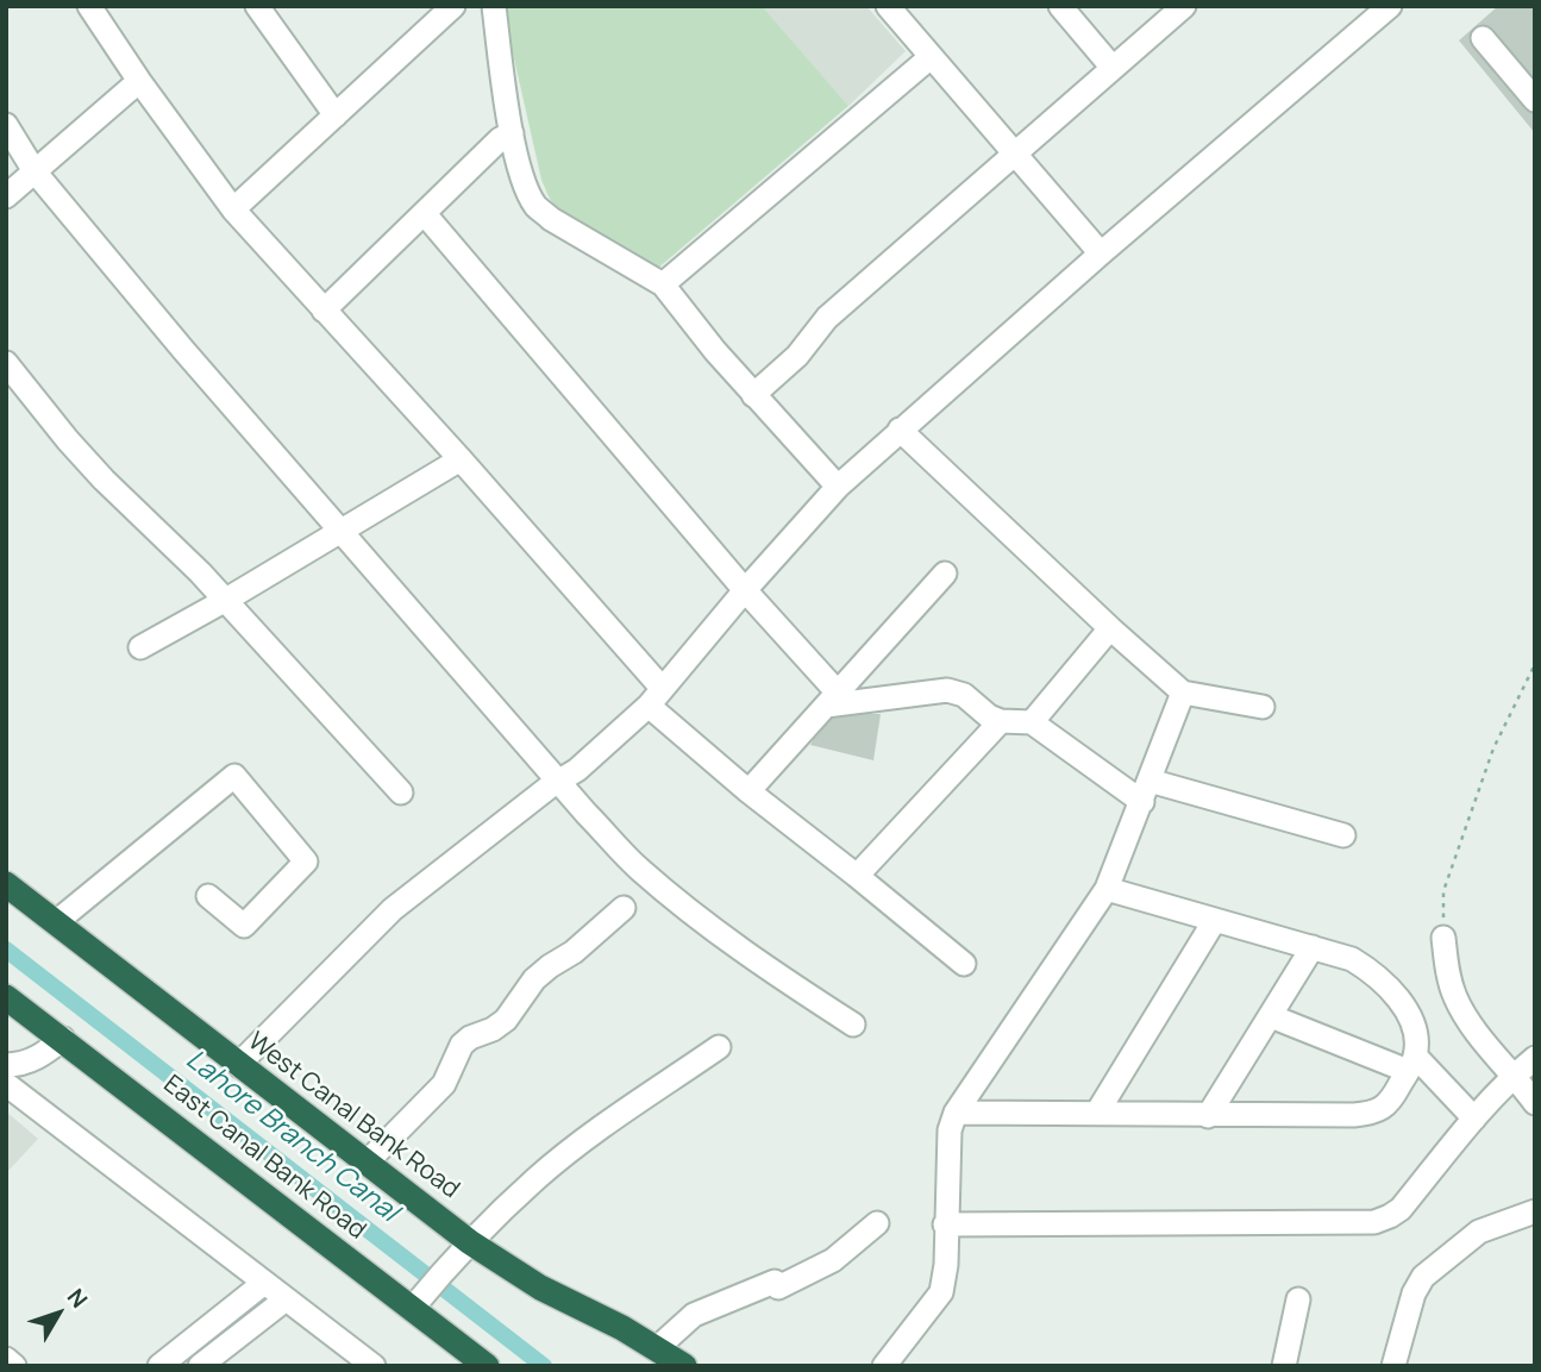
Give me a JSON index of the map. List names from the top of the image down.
{
  "streets": {
    "highway": ["West Canal Bank Road", "East Canal Bank Road"]
  },
  "water": ["Lahore Branch Canal"],
  "north": "top right"
}
